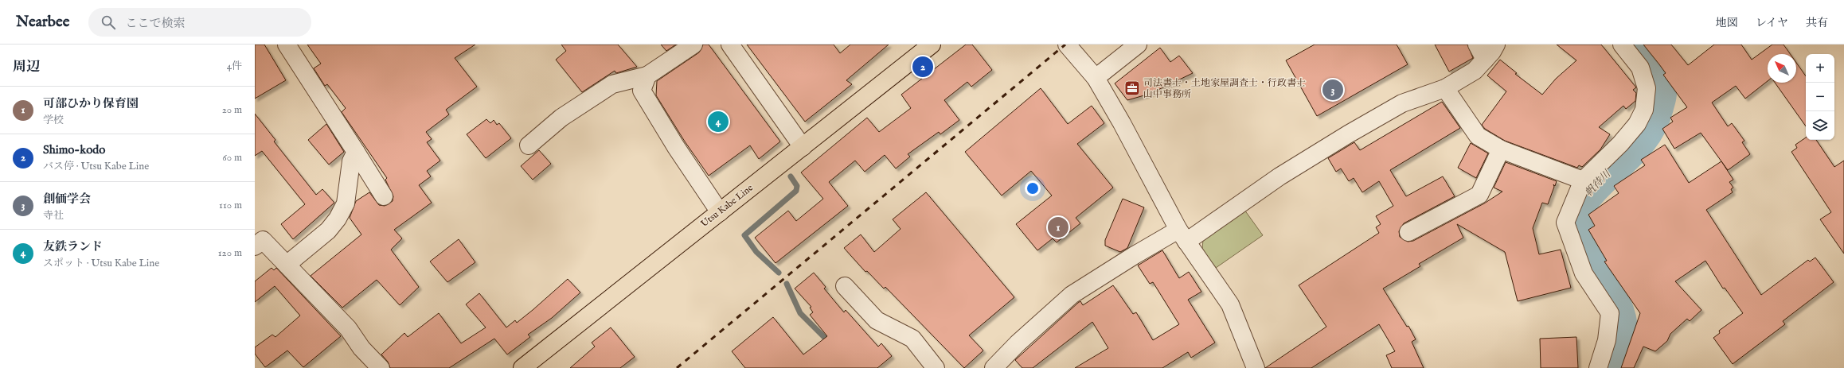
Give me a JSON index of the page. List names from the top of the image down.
{
  "streets": {
    "main road": ["Utsu Kabe Line"]
  },
  "water": ["帆待川"],
  "places": {
    "office": ["司法書士・土地家屋調査士・行政書士 山中事務所"]
  },
  "north": "top left",
  "page": {
    "header": "Nearbee",
    "search": "ここで検索",
    "nav": ["地図", "レイヤ", "共有"],
    "heading": ["周辺", "4件"],
    "map_buttons": ["+", "−"],
    "pins": [
      "2",
      "3",
      "4",
      "1"
    ],
    "list": [
      {
        "mark": "1",
        "name": "可部ひかり保育園",
        "note": "学校",
        "value": "20 m"
      },
      {
        "mark": "2",
        "name": "Shimo-kodo",
        "note": "バス停 · Utsu Kabe Line",
        "value": "60 m"
      },
      {
        "mark": "3",
        "name": "創価学会",
        "note": "寺社",
        "value": "110 m"
      },
      {
        "mark": "4",
        "name": "友鉄ランド",
        "note": "スポット · Utsu Kabe Line",
        "value": "120 m"
      }
    ]
  }
}
